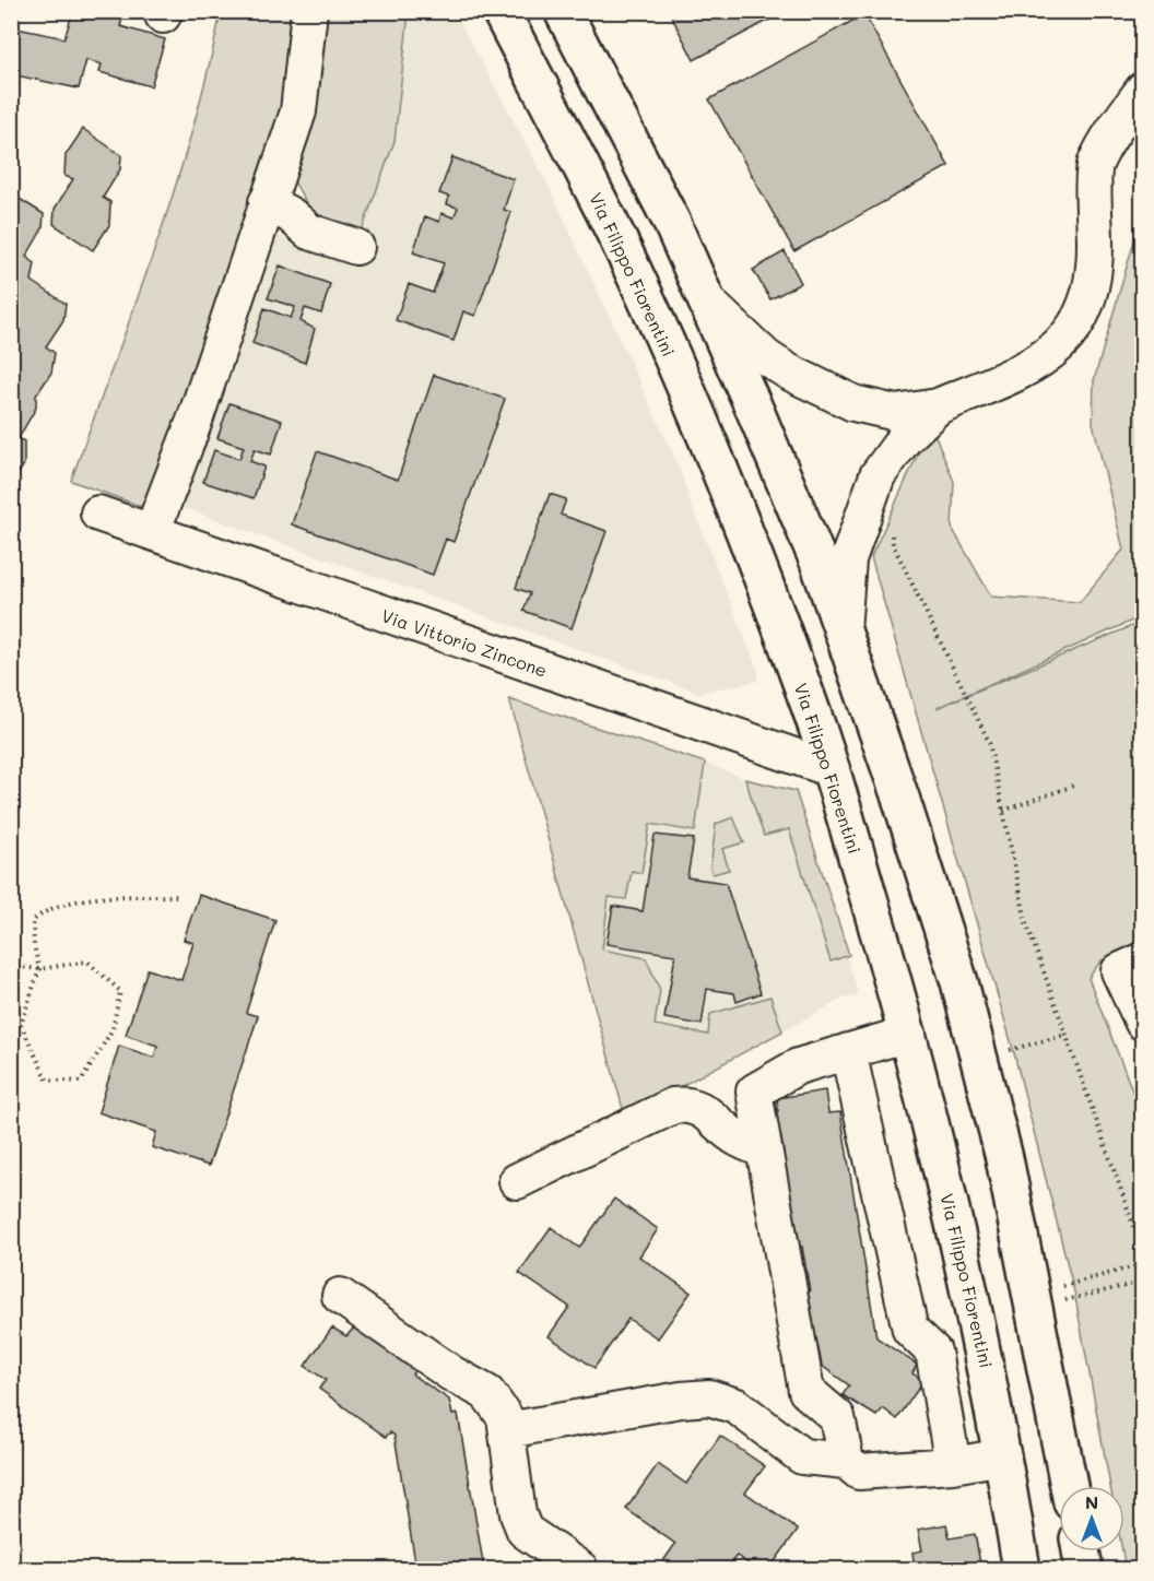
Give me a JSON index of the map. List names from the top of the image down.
{
  "streets": {
    "main road": ["Via Filippo Fiorentini"],
    "street": ["Via Vittorio Zincone"]
  },
  "crossings": [
    ["Via Filippo Fiorentini", "Via Vittorio Zincone"]
  ],
  "north": "top"
}
